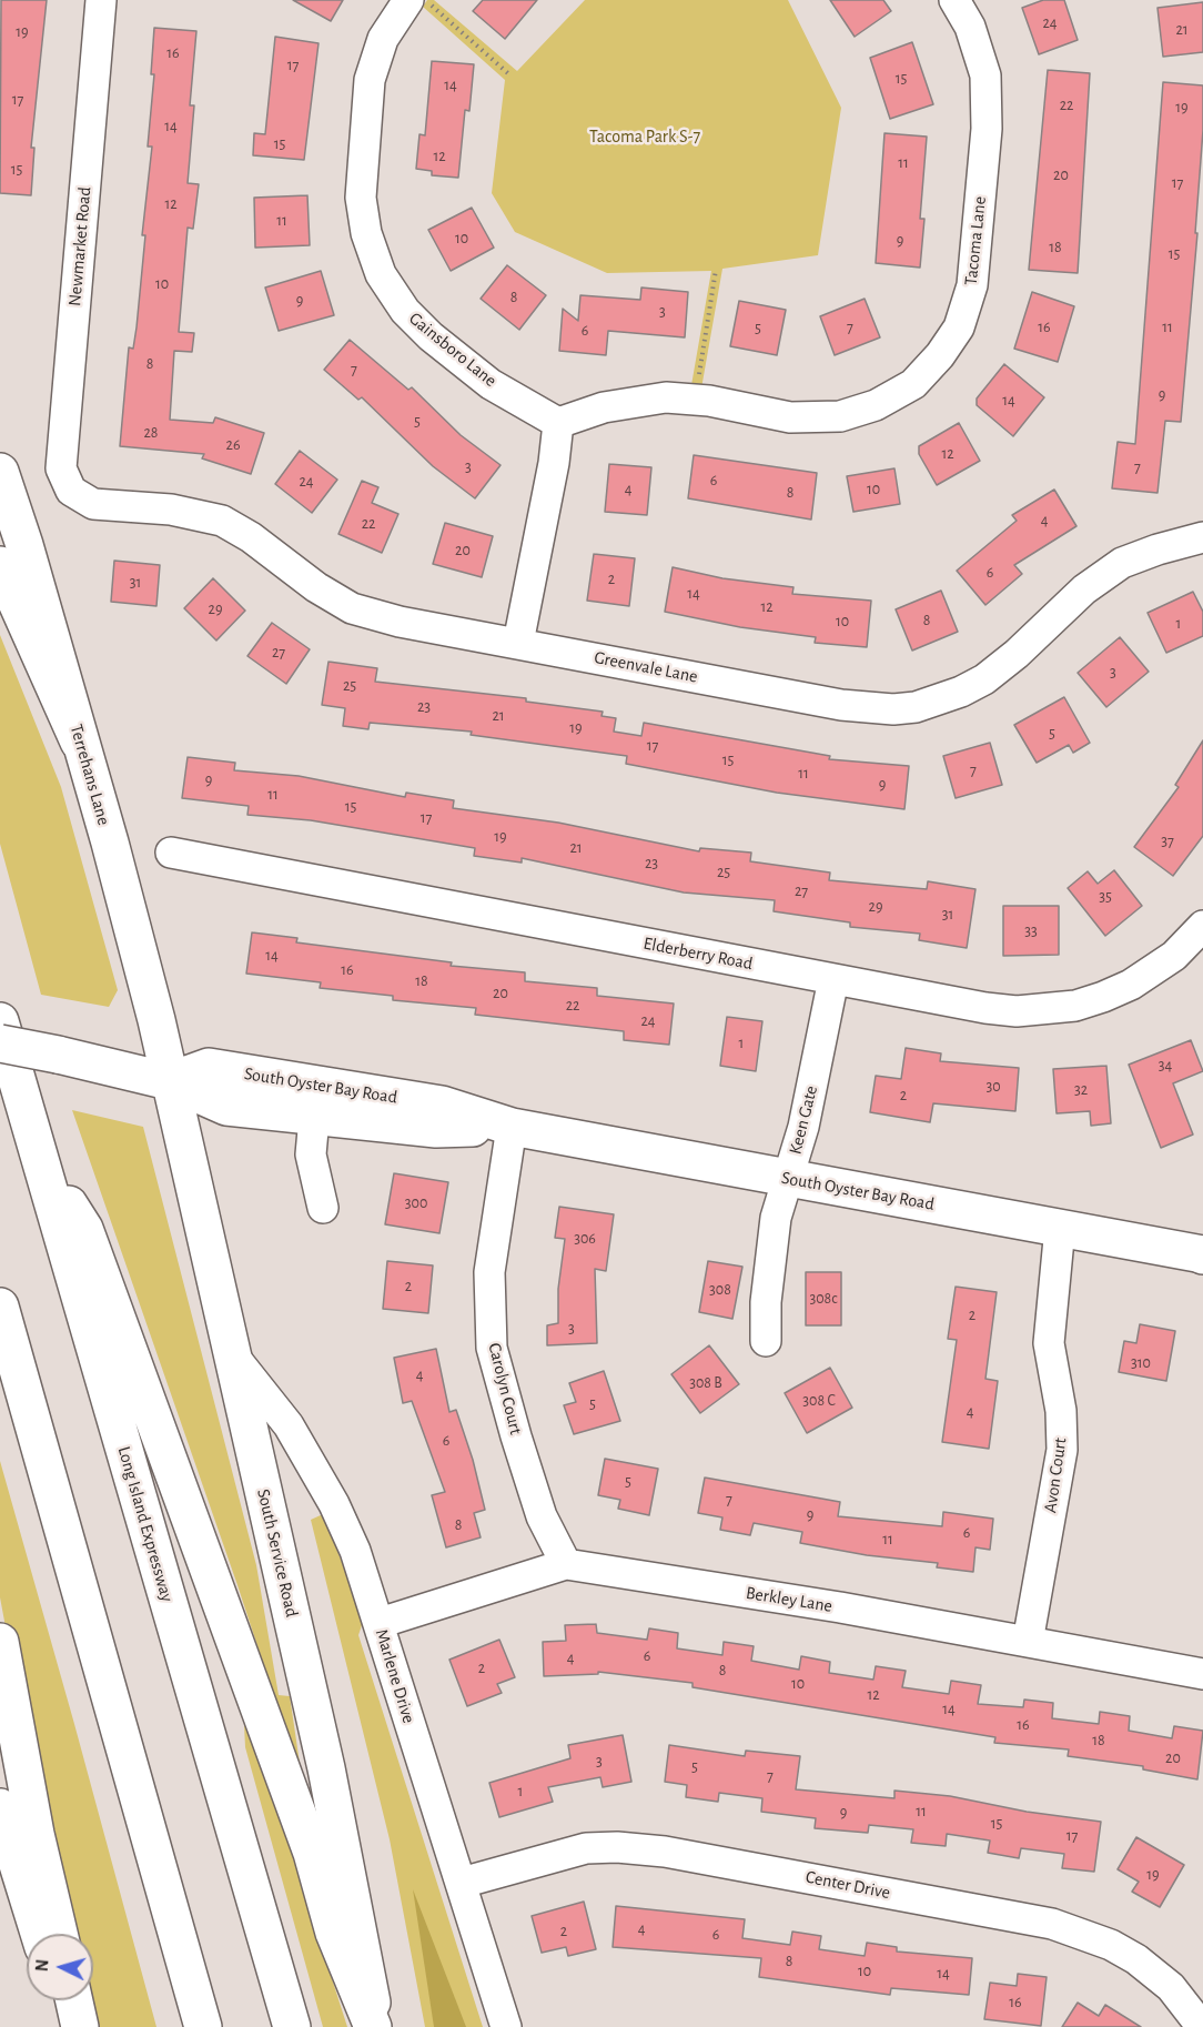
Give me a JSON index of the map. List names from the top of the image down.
{
  "streets": {
    "main road": [
      "Terrehans Lane",
      "South Oyster Bay Road",
      "Long Island Expressway",
      "South Service Road"
    ],
    "street": [
      "Tacoma Lane",
      "Newmarket Road",
      "Gainsboro Lane",
      "Greenvale Lane",
      "Elderberry Road",
      "Keen Gate",
      "Carolyn Court",
      "Avon Court",
      "Berkley Lane",
      "Marlene Drive",
      "Center Drive"
    ]
  },
  "crossings": [
    ["Tacoma Lane", "Gainsboro Lane"],
    ["Newmarket Road", "Greenvale Lane"],
    ["Terrehans Lane", "South Oyster Bay Road"],
    ["Terrehans Lane", "South Service Road"],
    ["Elderberry Road", "Keen Gate"],
    ["South Oyster Bay Road", "Keen Gate"],
    ["South Oyster Bay Road", "Carolyn Court"],
    ["South Oyster Bay Road", "Avon Court"],
    ["South Oyster Bay Road", "South Service Road"],
    ["Carolyn Court", "Berkley Lane"],
    ["Avon Court", "Berkley Lane"],
    ["South Service Road", "Marlene Drive"],
    ["Berkley Lane", "Marlene Drive"],
    ["Marlene Drive", "Center Drive"]
  ],
  "parks": ["Tacoma Park S-7"],
  "house_numbers": [
    "24",
    "21",
    "19",
    "16",
    "17",
    "15",
    "14",
    "17",
    "22",
    "19",
    "14",
    "15",
    "12",
    "11",
    "15",
    "20",
    "17",
    "12",
    "11",
    "10",
    "9",
    "18",
    "15",
    "10",
    "8",
    "9",
    "3",
    "7",
    "16",
    "11",
    "5",
    "6",
    "8",
    "7",
    "9",
    "14",
    "5",
    "28",
    "26",
    "12",
    "3",
    "7",
    "6",
    "24",
    "4",
    "10",
    "8",
    "4",
    "22",
    "20",
    "6",
    "2",
    "31",
    "14",
    "12",
    "29",
    "8",
    "10",
    "1",
    "27",
    "3",
    "25",
    "23",
    "21",
    "19",
    "5",
    "17",
    "15",
    "7",
    "11",
    "9",
    "9",
    "11",
    "15",
    "17",
    "19",
    "37",
    "21",
    "23",
    "25",
    "27",
    "35",
    "29",
    "31",
    "33",
    "14",
    "16",
    "18",
    "20",
    "22",
    "24",
    "1",
    "34",
    "30",
    "32",
    "2",
    "300",
    "306",
    "2",
    "308",
    "308c",
    "2",
    "3",
    "310",
    "4",
    "308 B",
    "308 C",
    "5",
    "4",
    "6",
    "5",
    "7",
    "9",
    "8",
    "6",
    "11",
    "6",
    "4",
    "2",
    "8",
    "10",
    "12",
    "14",
    "16",
    "18",
    "20",
    "3",
    "5",
    "7",
    "1",
    "11",
    "9",
    "15",
    "17",
    "19",
    "4",
    "2",
    "6",
    "8",
    "10",
    "14",
    "16"
  ],
  "north": "left"
}
